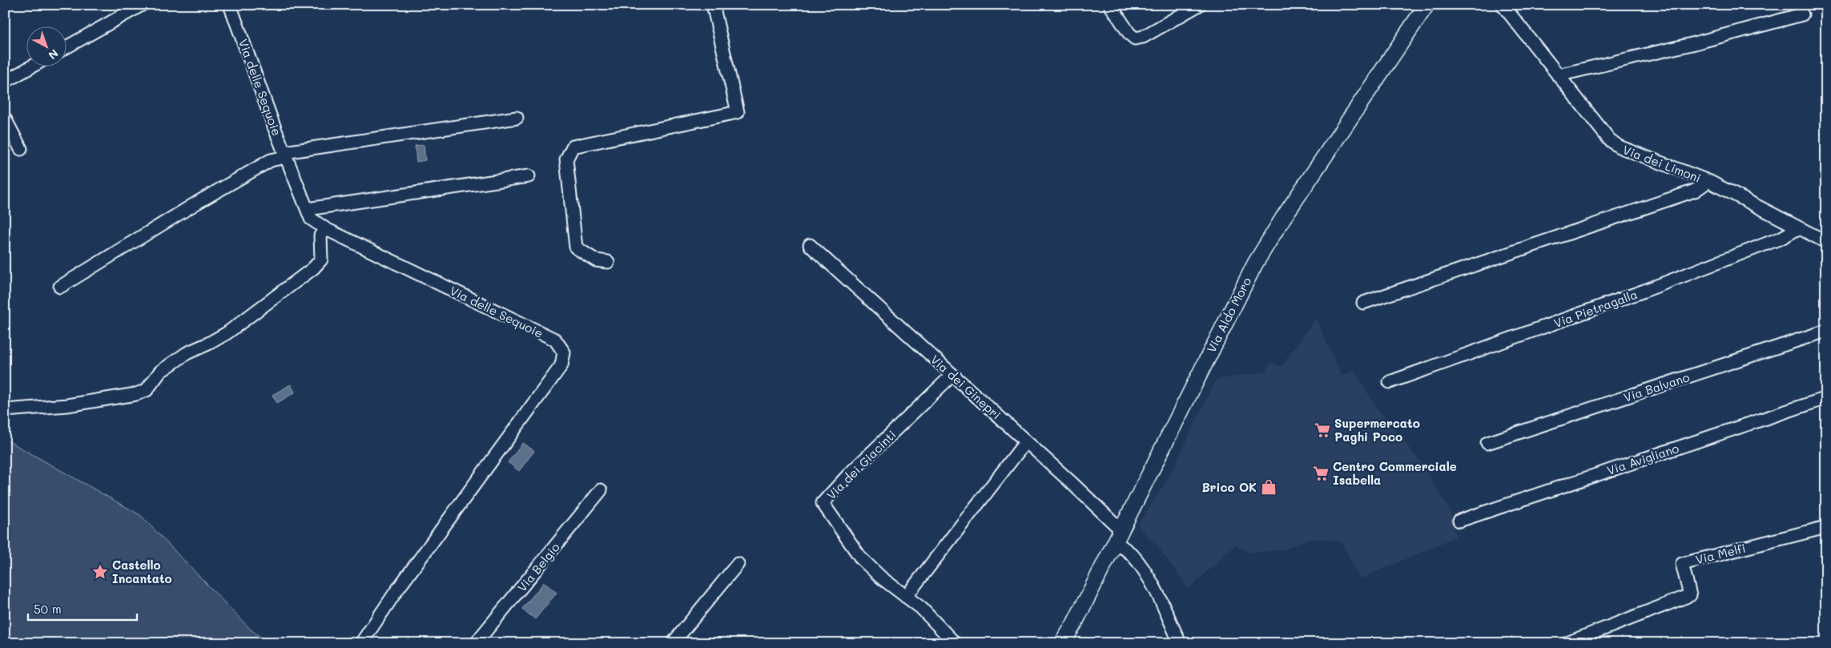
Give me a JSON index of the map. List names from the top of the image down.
{
  "streets": {
    "street": [
      "Via delle Sequoie",
      "Via dei Limoni",
      "Via Pietragalla",
      "Via Aldo Moro",
      "Via dei Ginepri",
      "Via Balvano",
      "Via Avigliano",
      "Via dei Giacinti",
      "Via Melfi",
      "Via Belgio"
    ]
  },
  "crossings": [
    ["Via dei Limoni", "Via Pietragalla"],
    ["Via Aldo Moro", "Via dei Ginepri"],
    ["Via dei Ginepri", "Via dei Giacinti"]
  ],
  "places": {
    "supermarket": ["Supermercato Paghi Poco", "Centro Commerciale Isabella"],
    "shop": ["Brico OK"],
    "place": ["Castello Incantato"]
  },
  "scale_bar": "50 m",
  "north": "bottom right"
}
